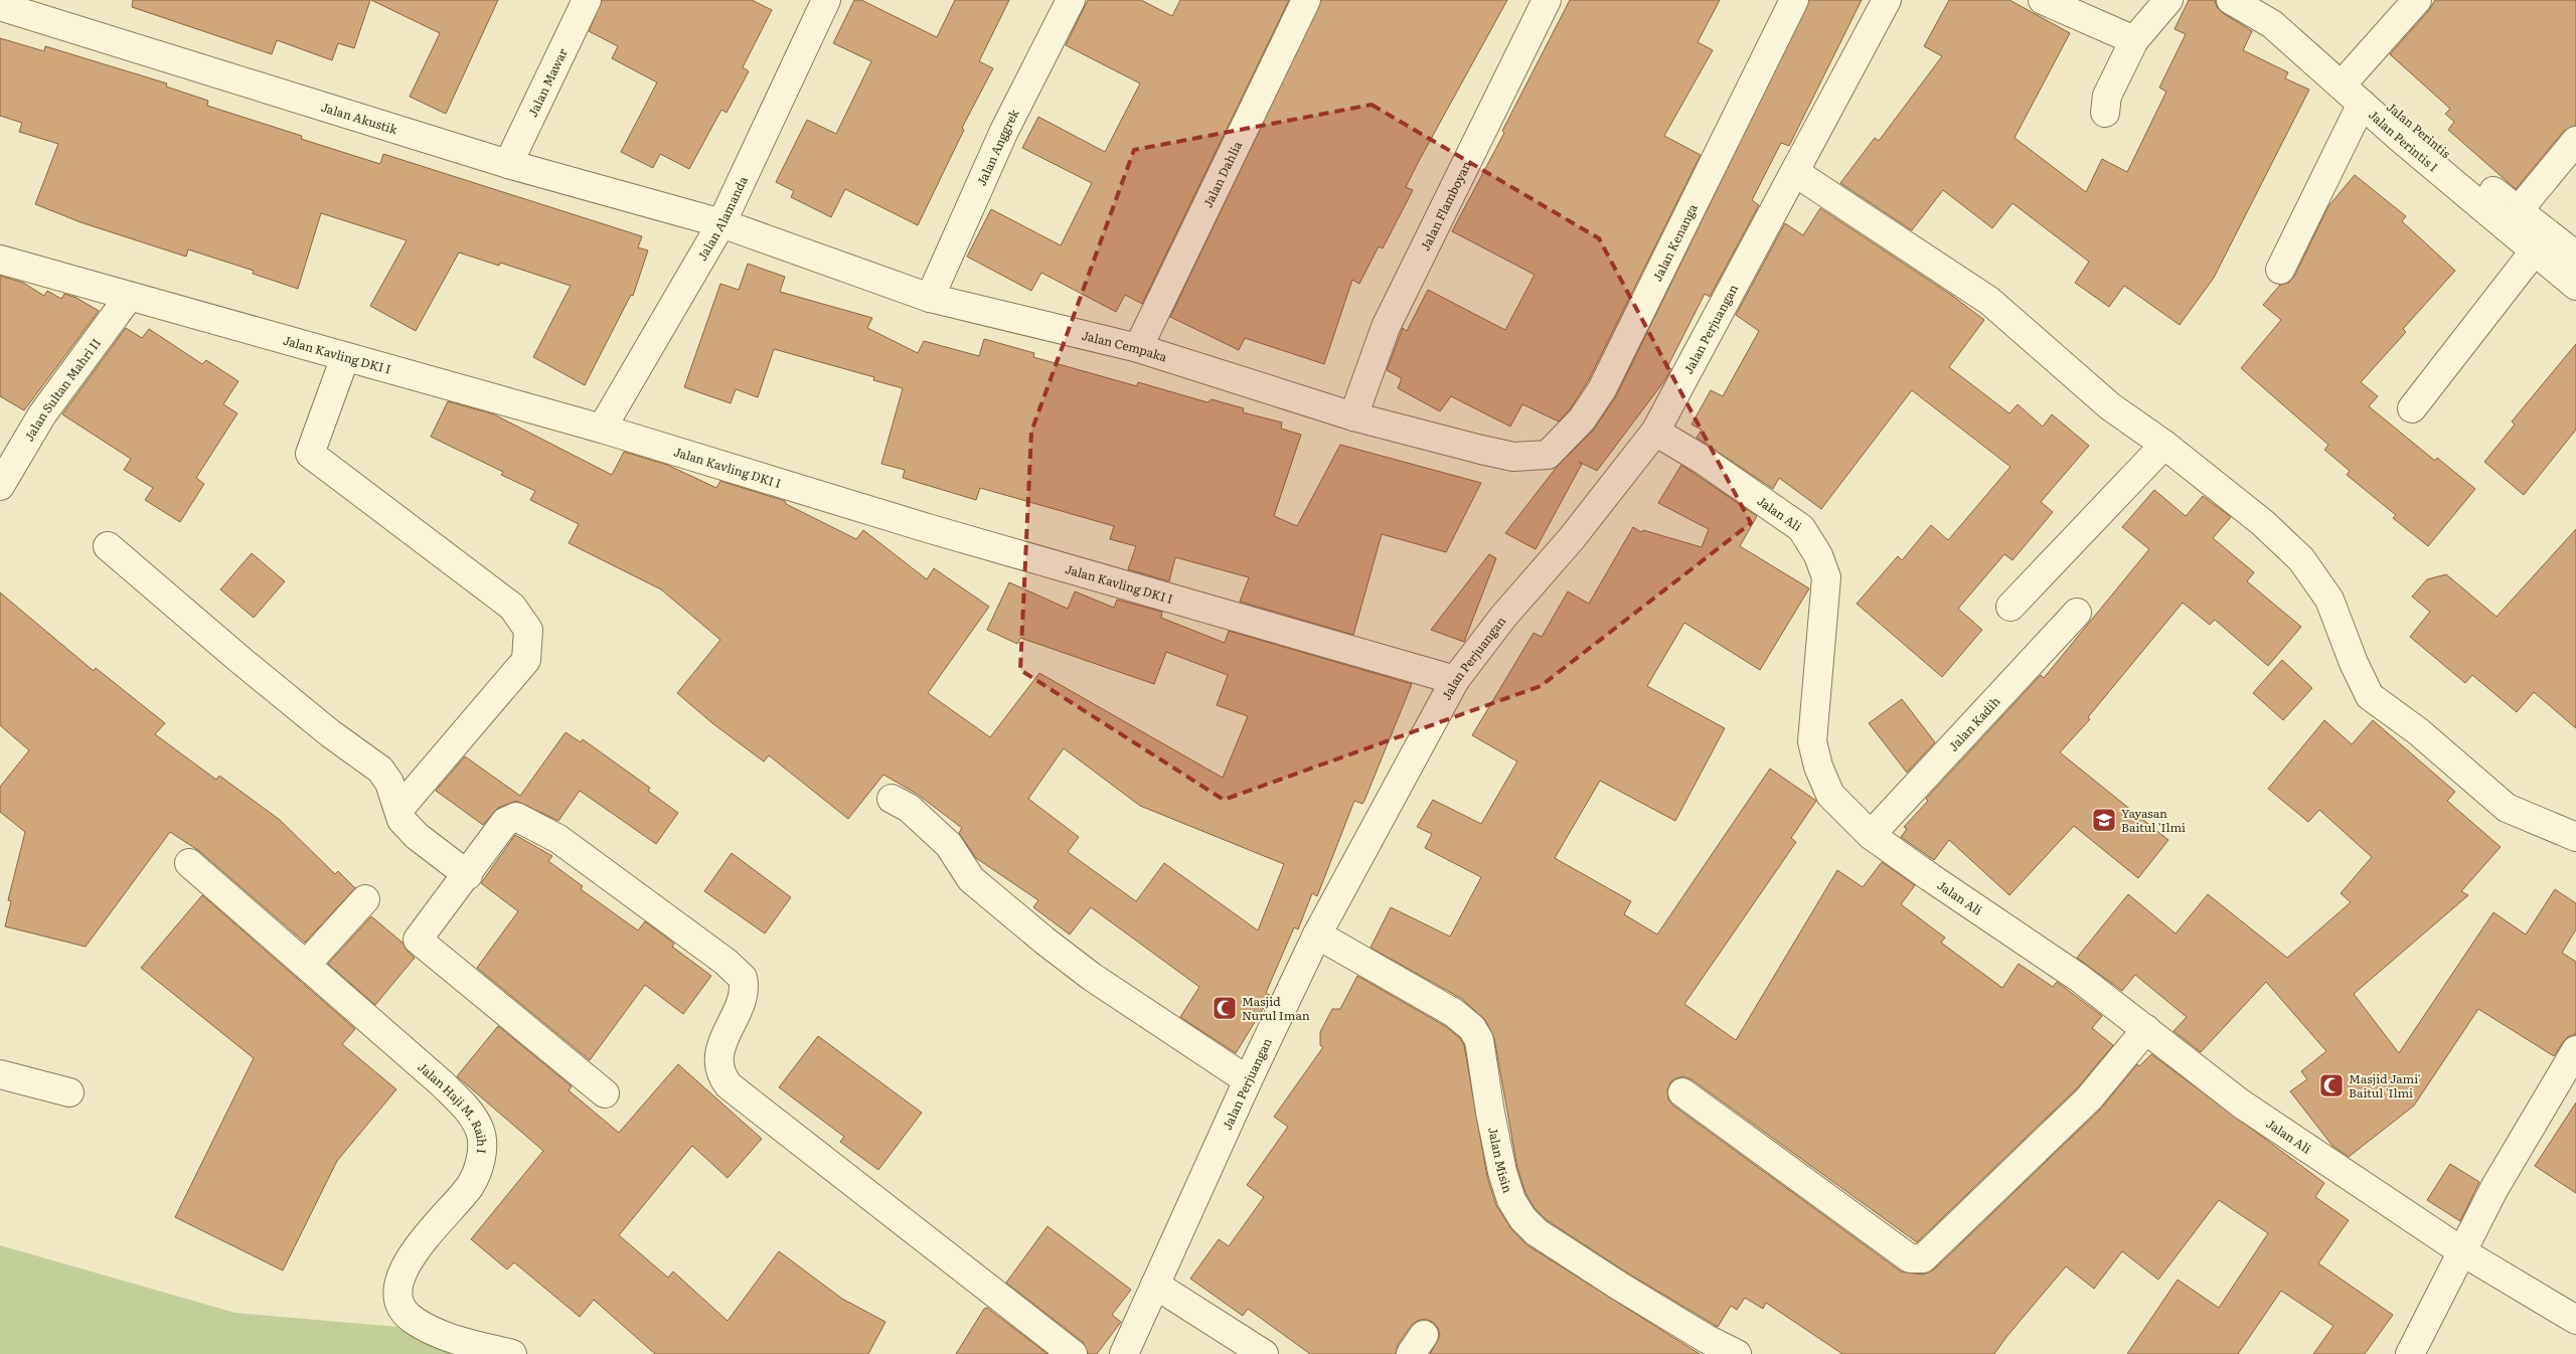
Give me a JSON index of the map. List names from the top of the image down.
{
  "streets": {
    "street": [
      "Jalan Mawar",
      "Jalan Akustik",
      "Jalan Perintis",
      "Jalan Perintis I",
      "Jalan Anggrek",
      "Jalan Dahlia",
      "Jalan Flamboyan",
      "Jalan Alamanda",
      "Jalan Kenanga",
      "Jalan Perjuangan",
      "Jalan Cempaka",
      "Jalan Kavling DKI I",
      "Jalan Sultan Mahri II",
      "Jalan Ali",
      "Jalan Kadih",
      "Jalan Haji M. Raih I",
      "Jalan Misin"
    ]
  },
  "crossings": [
    ["Jalan Mawar", "Jalan Akustik"],
    ["Jalan Akustik", "Jalan Alamanda"],
    ["Jalan Akustik", "Jalan Cempaka"],
    ["Jalan Anggrek", "Jalan Cempaka"],
    ["Jalan Dahlia", "Jalan Cempaka"],
    ["Jalan Flamboyan", "Jalan Cempaka"],
    ["Jalan Alamanda", "Jalan Cempaka"],
    ["Jalan Alamanda", "Jalan Kavling DKI I"],
    ["Jalan Kenanga", "Jalan Cempaka"],
    ["Jalan Perjuangan", "Jalan Kavling DKI I"],
    ["Jalan Perjuangan", "Jalan Ali"],
    ["Jalan Perjuangan", "Jalan Misin"],
    ["Jalan Kavling DKI I", "Jalan Sultan Mahri II"],
    ["Jalan Ali", "Jalan Kadih"]
  ],
  "places": {
    "school or university": ["Yayasan Baitul 'Ilmi"],
    "mosque": ["Masjid Nurul Iman", "Masjid Jami' Baitul 'Ilmi"]
  }
}
